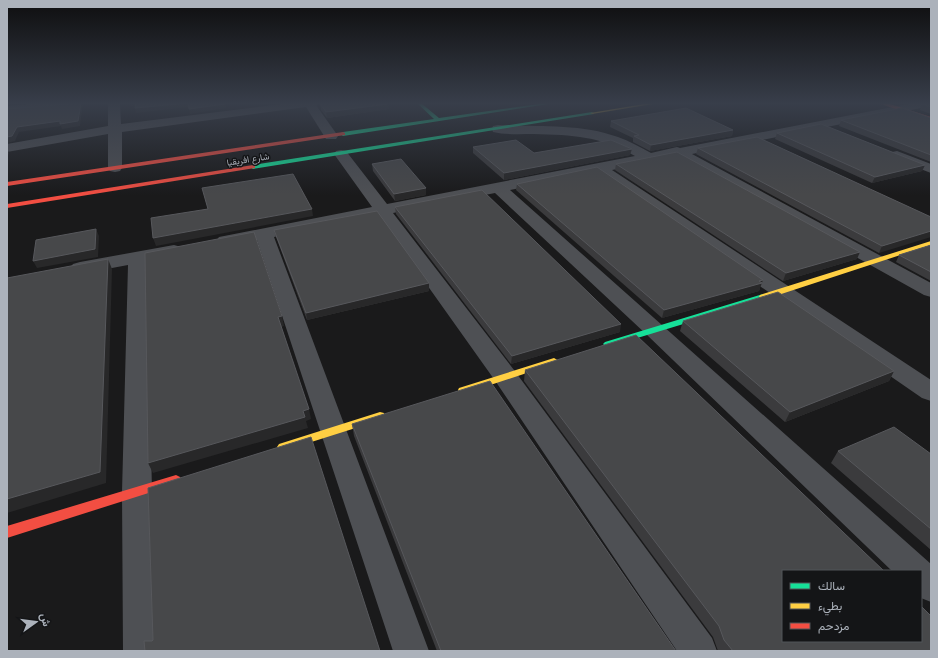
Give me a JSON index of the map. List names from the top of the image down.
{
  "streets": {
    "street": ["شارع افريقيا"]
  },
  "legend": ["سالك", "بطيء", "مزدحم"],
  "north": "right"
}
